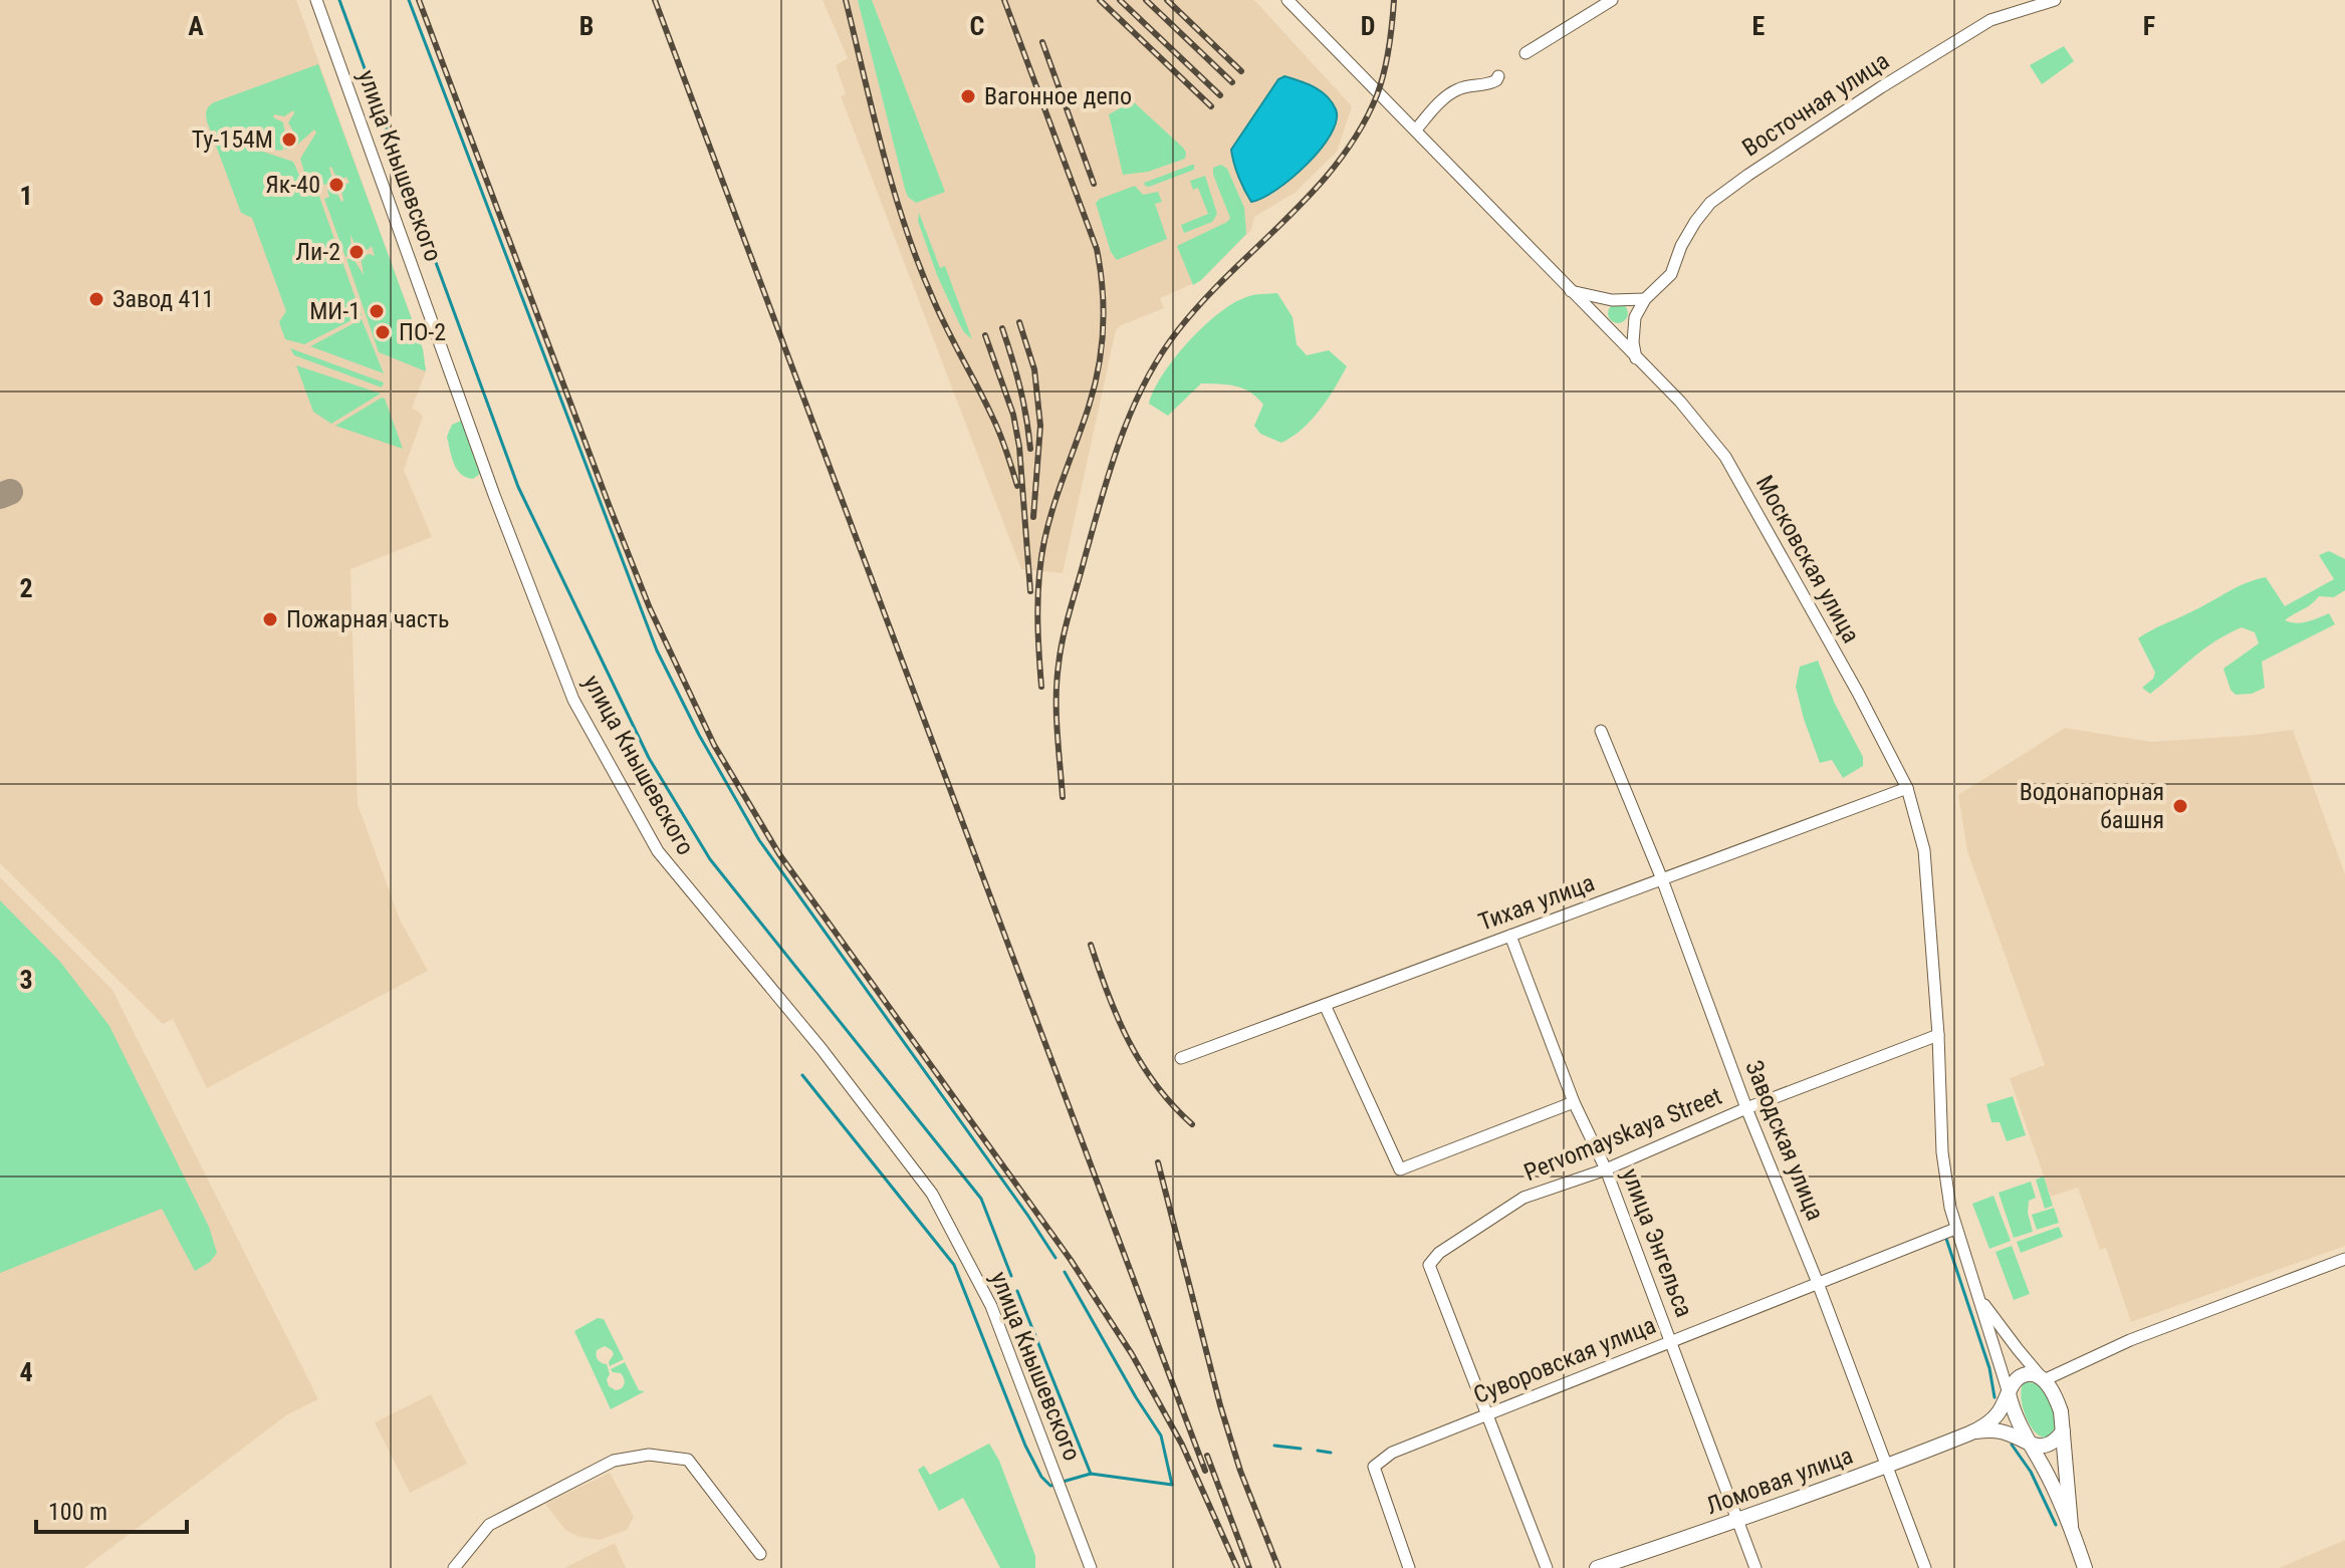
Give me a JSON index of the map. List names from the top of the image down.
{
  "streets": {
    "main road": ["Московская улица", "Ломовая улица"],
    "street": [
      "Восточная улица",
      "улица Кнышевского",
      "Тихая улица",
      "Pervomayskaya Street",
      "Заводская улица",
      "улица Энгельса",
      "Суворовская улица"
    ]
  },
  "crossings": [
    ["Московская улица", "Тихая улица"],
    ["Московская улица", "Pervomayskaya Street"],
    ["Московская улица", "Суворовская улица"],
    ["Тихая улица", "Заводская улица"],
    ["Тихая улица", "улица Энгельса"],
    ["Pervomayskaya Street", "Заводская улица"],
    ["Pervomayskaya Street", "улица Энгельса"],
    ["Pervomayskaya Street", "Суворовская улица"],
    ["Заводская улица", "Суворовская улица"],
    ["Заводская улица", "Ломовая улица"],
    ["улица Энгельса", "Суворовская улица"],
    ["улица Энгельса", "Ломовая улица"]
  ],
  "places": [
    "Вагонное депо",
    "Ту-154М",
    "Як-40",
    "Ли-2",
    "Завод 411",
    "МИ-1",
    "ПО-2",
    "Пожарная часть",
    "Водонапорная башня"
  ],
  "scale_bar": "100 m",
  "grid": {
    "columns": [
      "A",
      "B",
      "C",
      "D",
      "E",
      "F"
    ],
    "rows": [
      "1",
      "2",
      "3",
      "4"
    ]
  }
}
